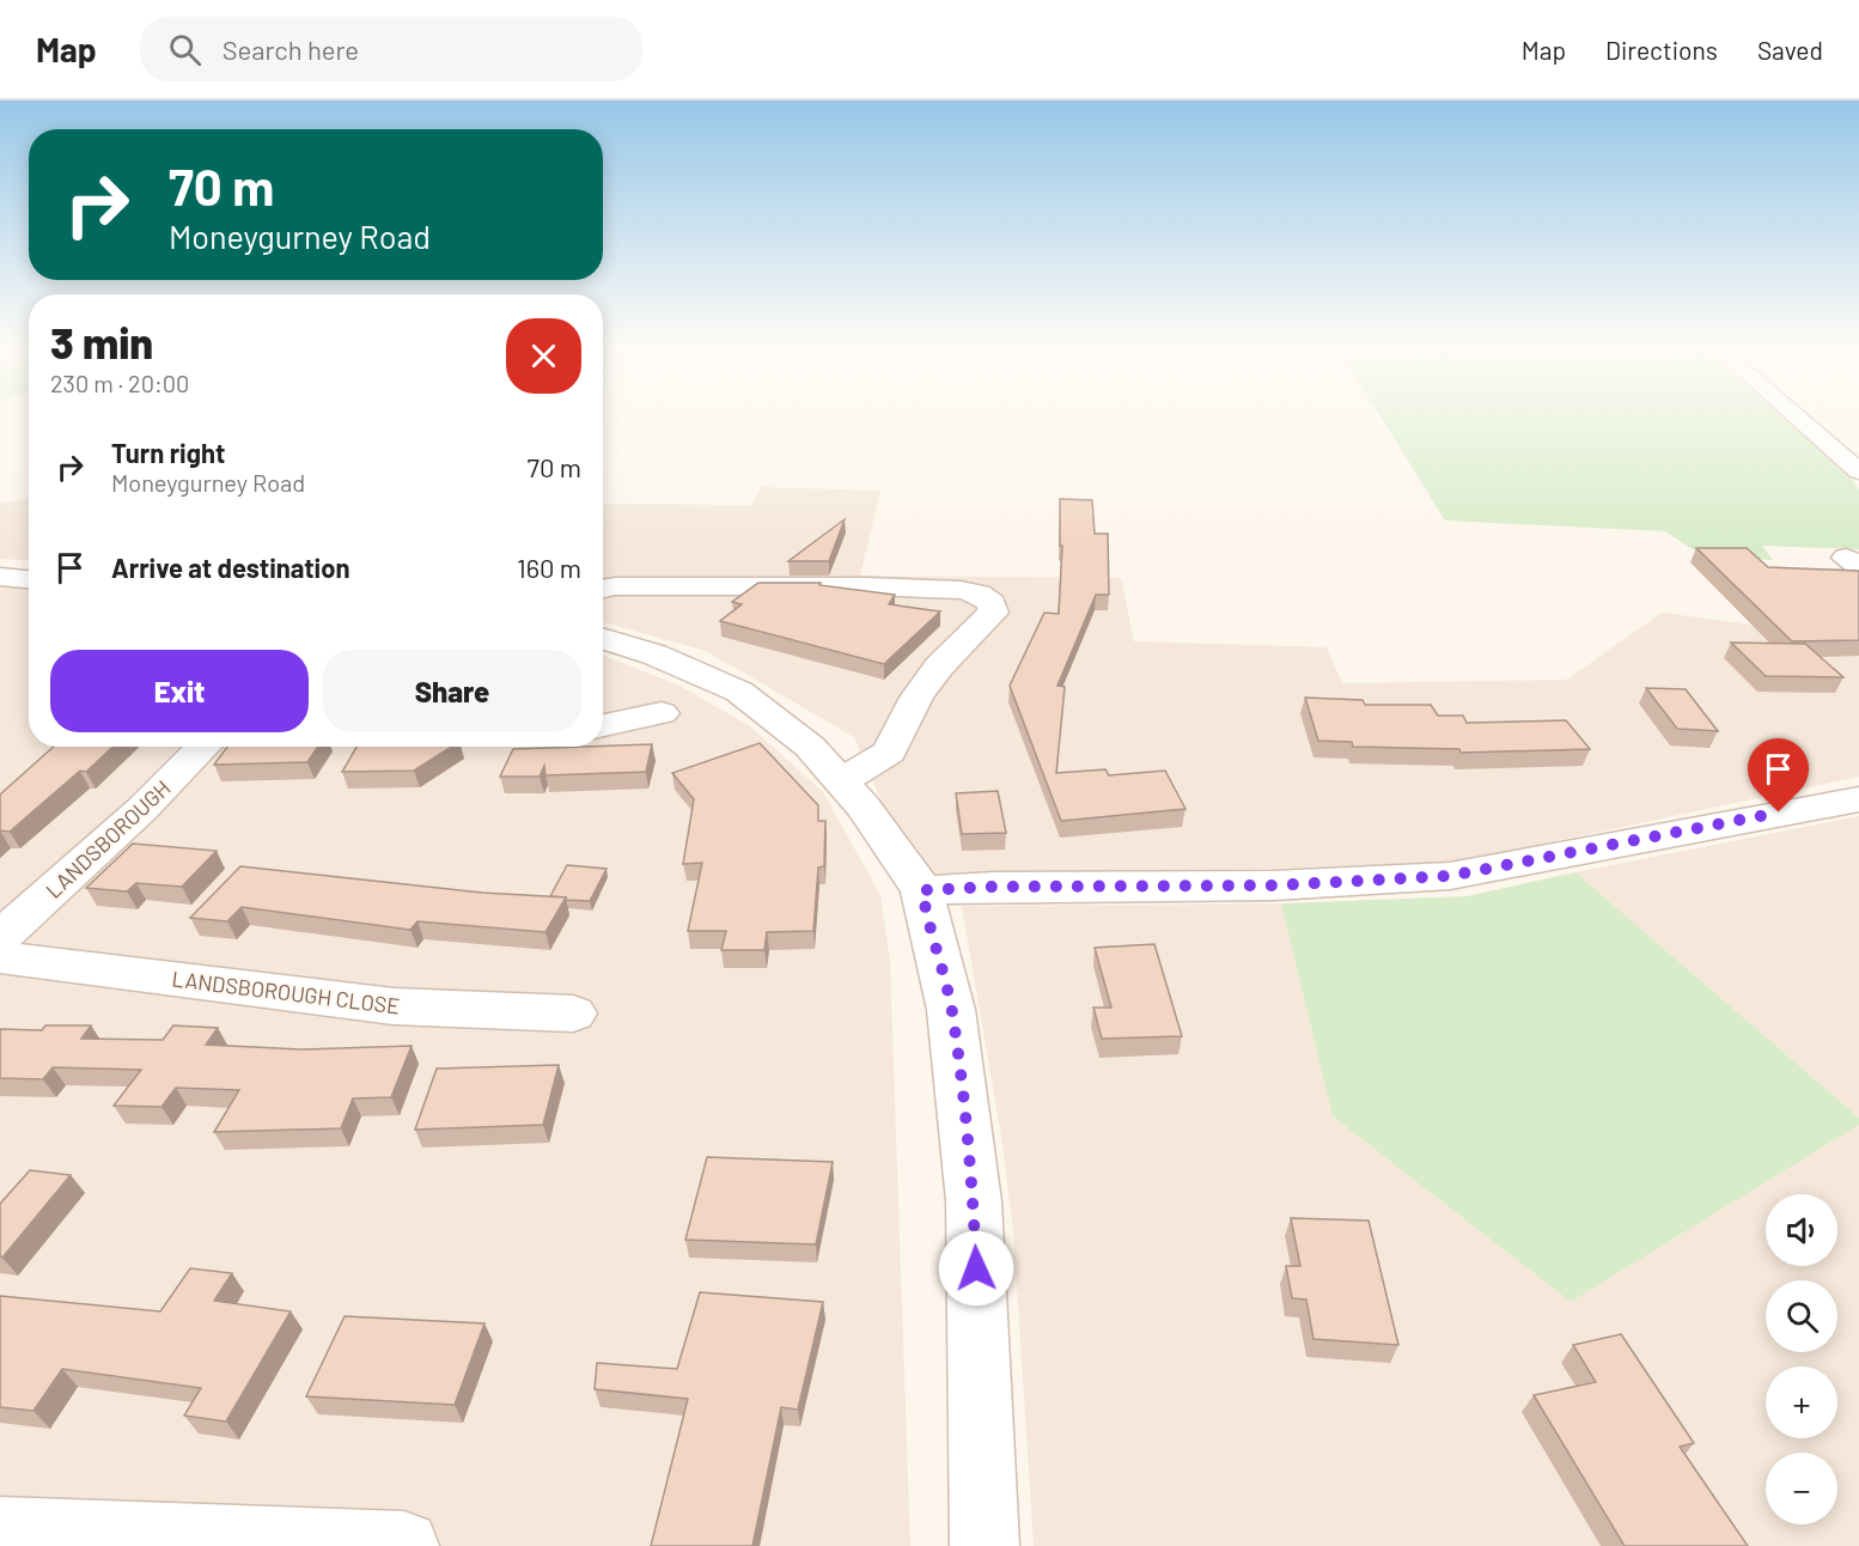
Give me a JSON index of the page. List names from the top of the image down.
{
  "streets": {
    "street": ["LANDSBOROUGH", "LANDSBOROUGH CLOSE"]
  },
  "page": {
    "header": "Map",
    "search": "Search here",
    "nav": ["Map", "Directions", "Saved"],
    "turn": ["70 m", "Moneygurney Road"],
    "heading": ["3 min", "230 m · 20:00"],
    "list": [
      {
        "name": "Turn right",
        "note": "Moneygurney Road",
        "value": "70 m"
      },
      {
        "name": "Arrive at destination",
        "value": "160 m"
      }
    ],
    "buttons": ["Exit", "Share"],
    "map_buttons": ["+", "−"]
  }
}
